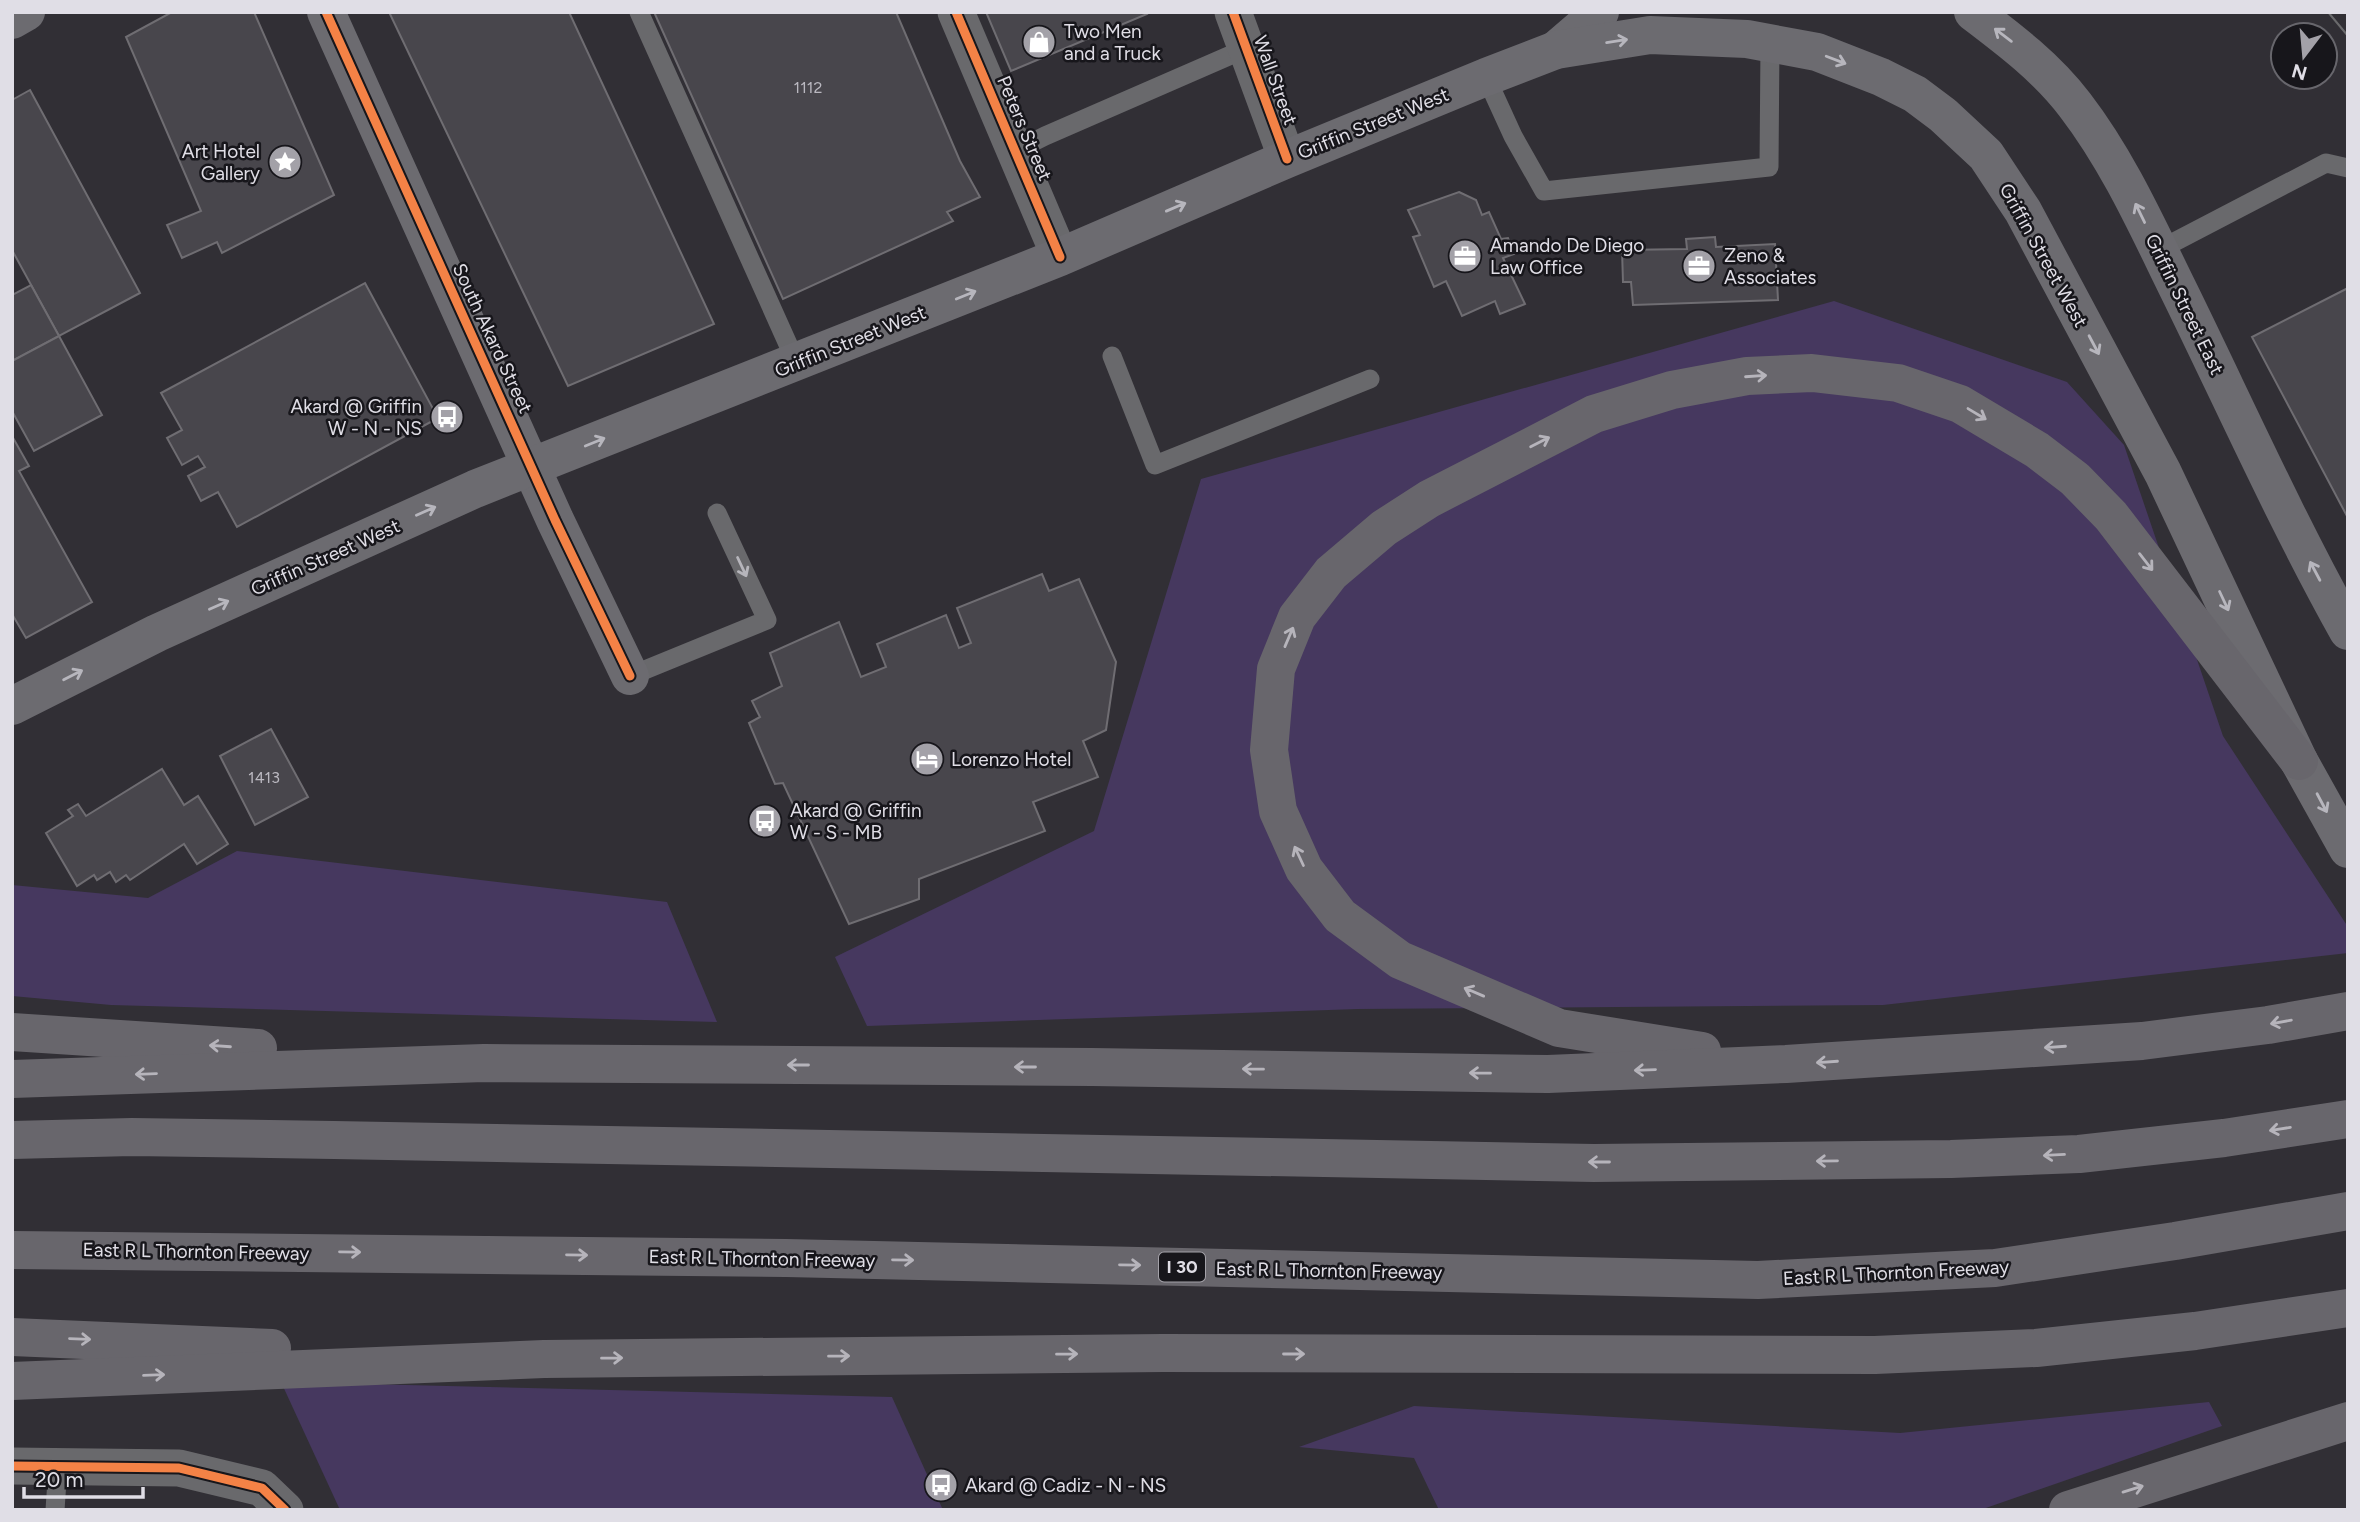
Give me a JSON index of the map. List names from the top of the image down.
{
  "streets": {
    "highway": ["East R L Thornton Freeway", "I 30"],
    "main road": ["Griffin Street West", "Griffin Street East", "South Akard Street"],
    "street": ["Wall Street", "Peters Street"]
  },
  "crossings": [
    ["Wall Street", "Griffin Street West"],
    ["Griffin Street West", "Peters Street"],
    ["Griffin Street West", "South Akard Street"]
  ],
  "one_way": ["Griffin Street East"],
  "places": {
    "shop": ["Two Men and a Truck"],
    "place": ["Art Hotel Gallery"],
    "office": ["Amando De Diego Law Office", "Zeno & Associates"],
    "bus stop": ["Akard @ Griffin W - N - NS", "Akard @ Griffin W - S - MB", "Akard @ Cadiz - N - NS"],
    "hotel": ["Lorenzo Hotel"]
  },
  "house_numbers": ["1112", "1413"],
  "scale_bar": "20 m",
  "north": "bottom"
}
